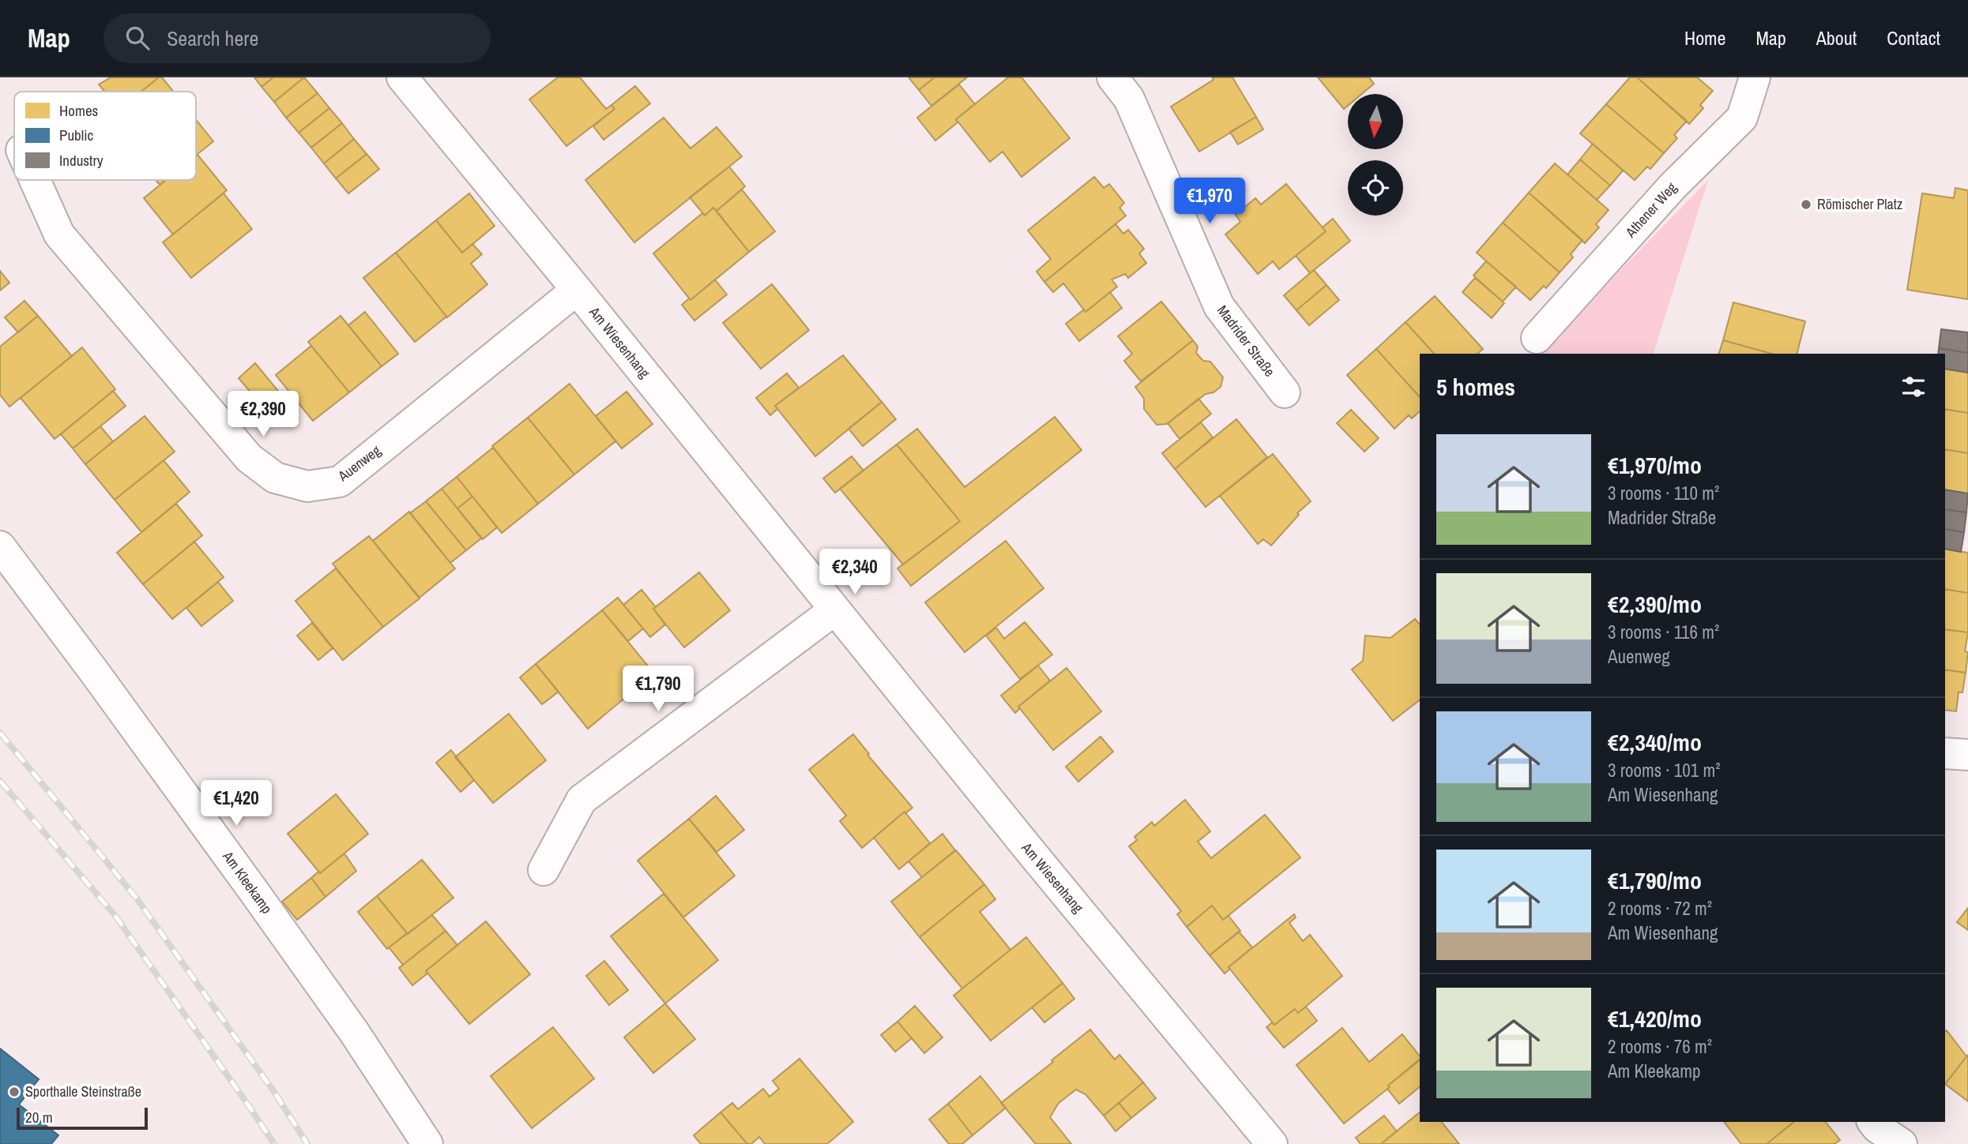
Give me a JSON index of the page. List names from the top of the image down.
{
  "streets": {
    "street": [
      "Athener Weg",
      "Madrider Straße",
      "Am Wiesenhang",
      "Auenweg",
      "Am Kleekamp"
    ]
  },
  "crossings": [
    ["Am Wiesenhang", "Auenweg"]
  ],
  "places": ["Römischer Platz", "Sporthalle Steinstraße"],
  "legend": ["Homes", "Public", "Industry"],
  "scale_bar": "20 m",
  "north": "bottom",
  "page": {
    "header": "Map",
    "search": "Search here",
    "nav": [
      "Home",
      "Map",
      "About",
      "Contact"
    ],
    "price": [
      "€1,970",
      "€2,390",
      "€2,340",
      "€1,790",
      "€1,420"
    ],
    "heading": "5 homes",
    "list": [
      {
        "name": "€1,970/mo",
        "note": "3 rooms · 110 m² · Madrider Straße"
      },
      {
        "name": "€2,390/mo",
        "note": "3 rooms · 116 m² · Auenweg"
      },
      {
        "name": "€2,340/mo",
        "note": "3 rooms · 101 m² · Am Wiesenhang"
      },
      {
        "name": "€1,790/mo",
        "note": "2 rooms · 72 m² · Am Wiesenhang"
      },
      {
        "name": "€1,420/mo",
        "note": "2 rooms · 76 m² · Am Kleekamp"
      }
    ],
    "scale": "20 m"
  }
}
